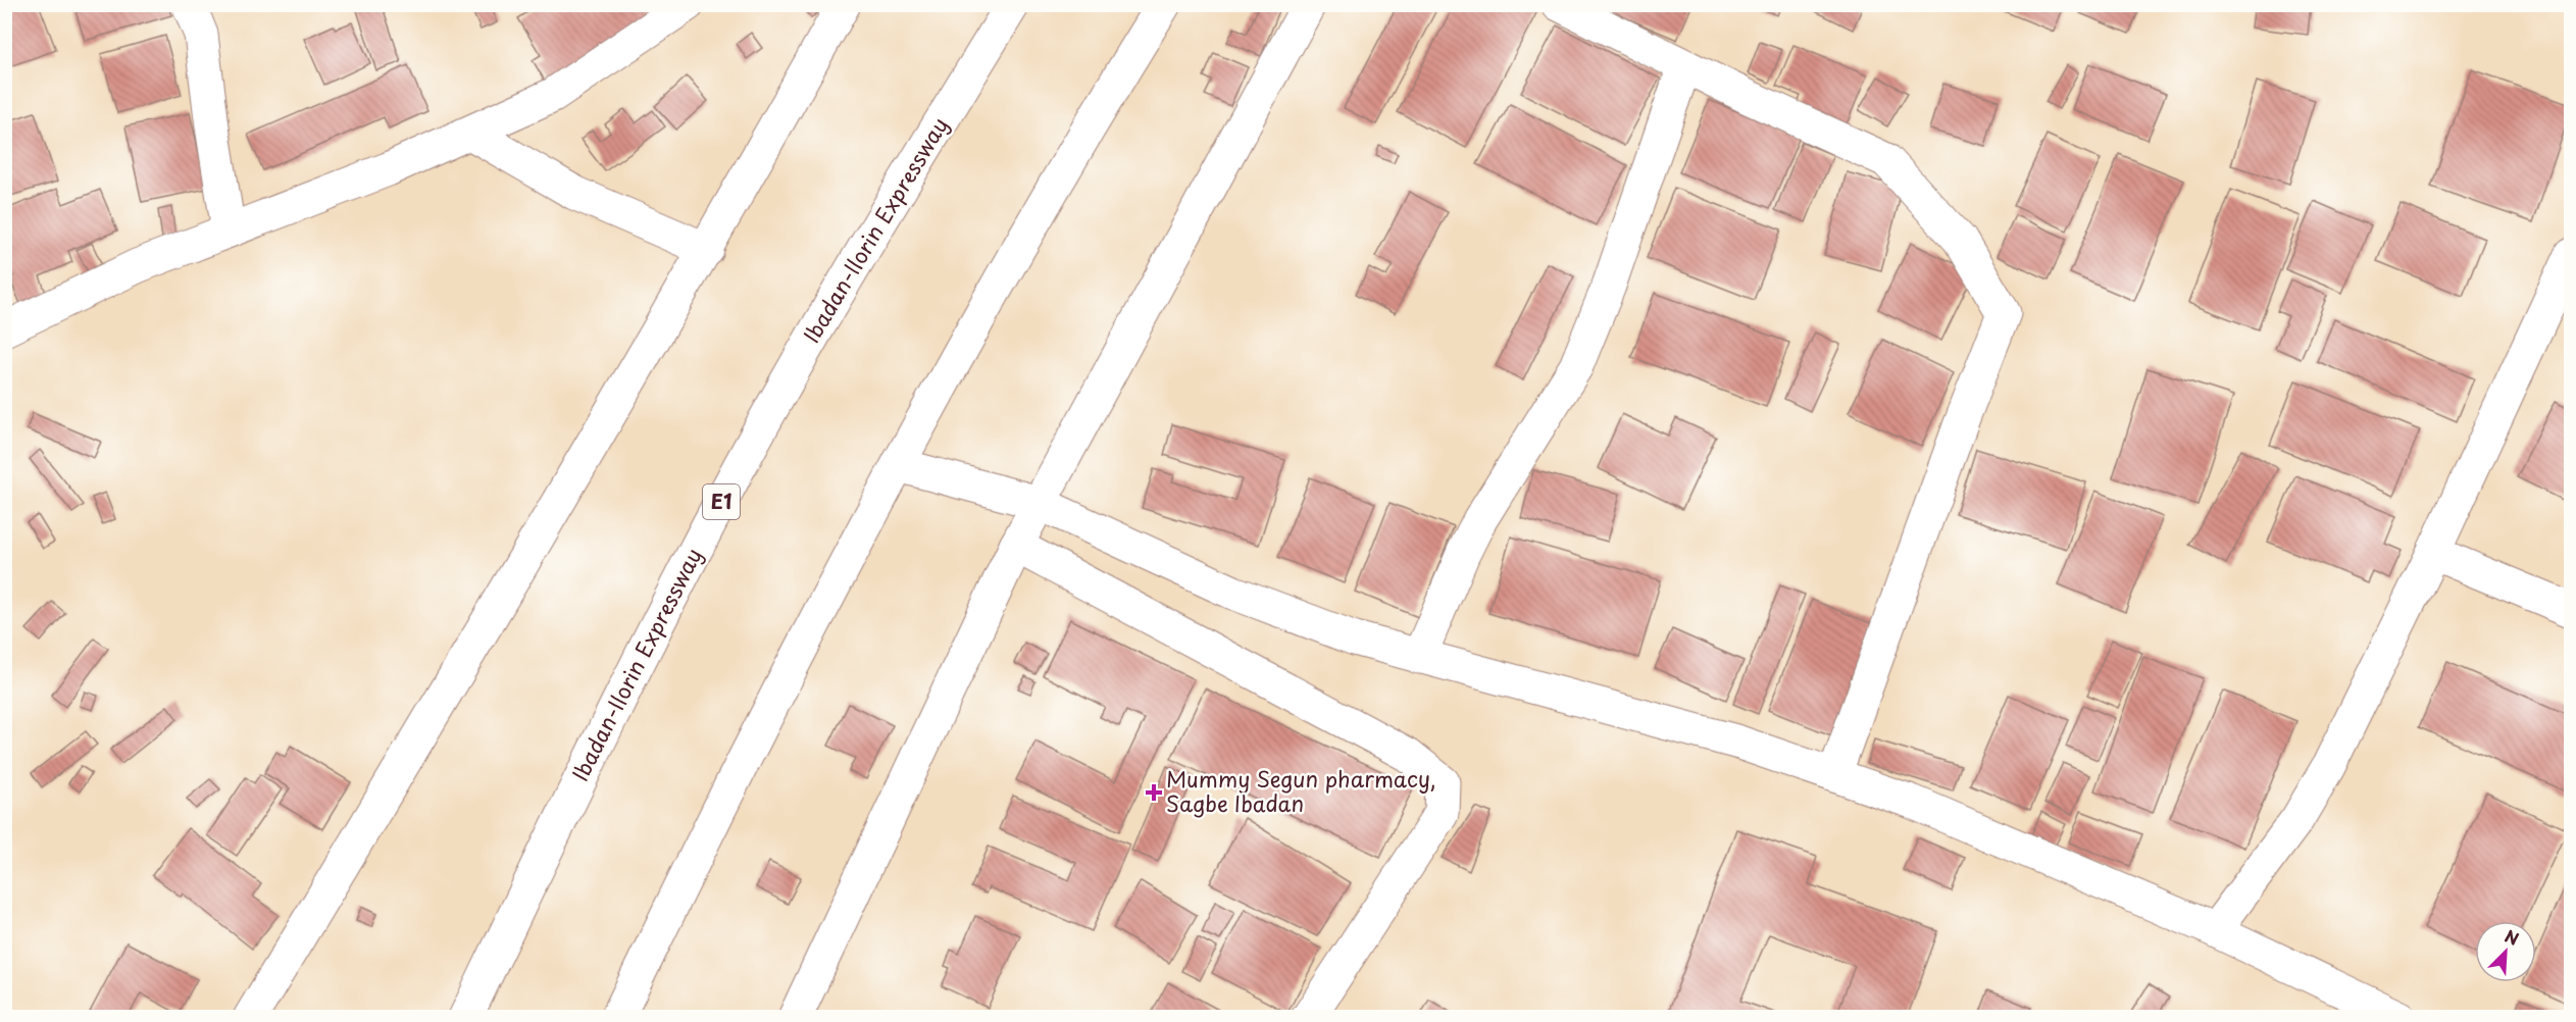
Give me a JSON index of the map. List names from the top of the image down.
{
  "streets": {
    "main road": ["Ibadan-Ilorin Expressway", "E1"]
  },
  "places": {
    "health": ["Mummy Segun pharmacy, Sagbe Ibadan"]
  },
  "north": "top right"
}
